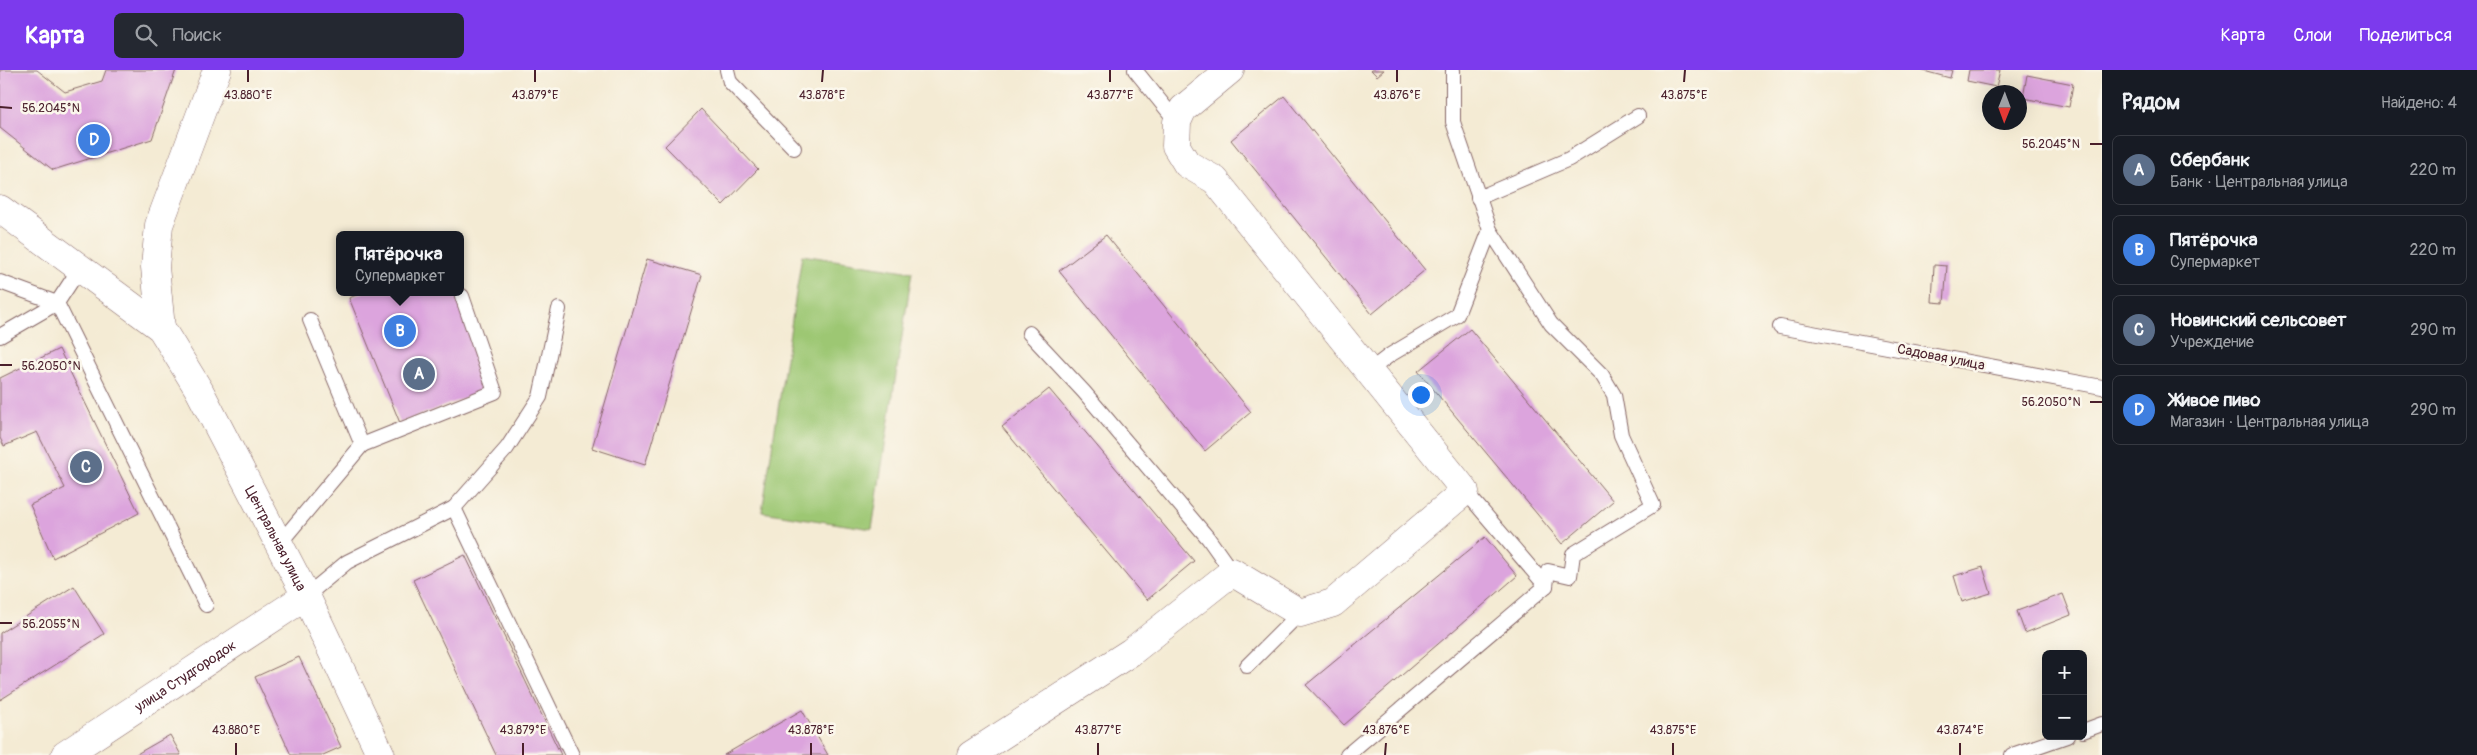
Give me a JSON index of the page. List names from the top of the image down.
{
  "streets": {
    "street": ["Центральная улица", "улица Студгородок"],
    "lane": ["Садовая улица"]
  },
  "crossings": [
    ["Центральная улица", "улица Студгородок"]
  ],
  "north": "bottom",
  "page": {
    "header": "Карта",
    "search": "Поиск",
    "nav": ["Карта", "Слои", "Поделиться"],
    "heading": ["Рядом", "Найдено: 4"],
    "pins": [
      "D",
      "B",
      "A",
      "C"
    ],
    "list": [
      {
        "mark": "A",
        "name": "Сбербанк",
        "note": "Банк · Центральная улица",
        "value": "220 m"
      },
      {
        "mark": "B",
        "name": "Пятёрочка",
        "note": "Супермаркет",
        "value": "220 m"
      },
      {
        "mark": "C",
        "name": "Новинский сельсовет",
        "note": "Учреждение",
        "value": "290 m"
      },
      {
        "mark": "D",
        "name": "Живое пиво",
        "note": "Магазин · Центральная улица",
        "value": "290 m"
      }
    ],
    "popup": ["Пятёрочка", "Супермаркет"],
    "map_buttons": ["+", "−"]
  },
  "coordinates": [
    "43.880°E",
    "43.879°E",
    "43.878°E",
    "43.877°E",
    "43.876°E",
    "43.875°E",
    "56.2045°N",
    "56.2050°N",
    "56.2055°N",
    "43.874°E"
  ]
}
